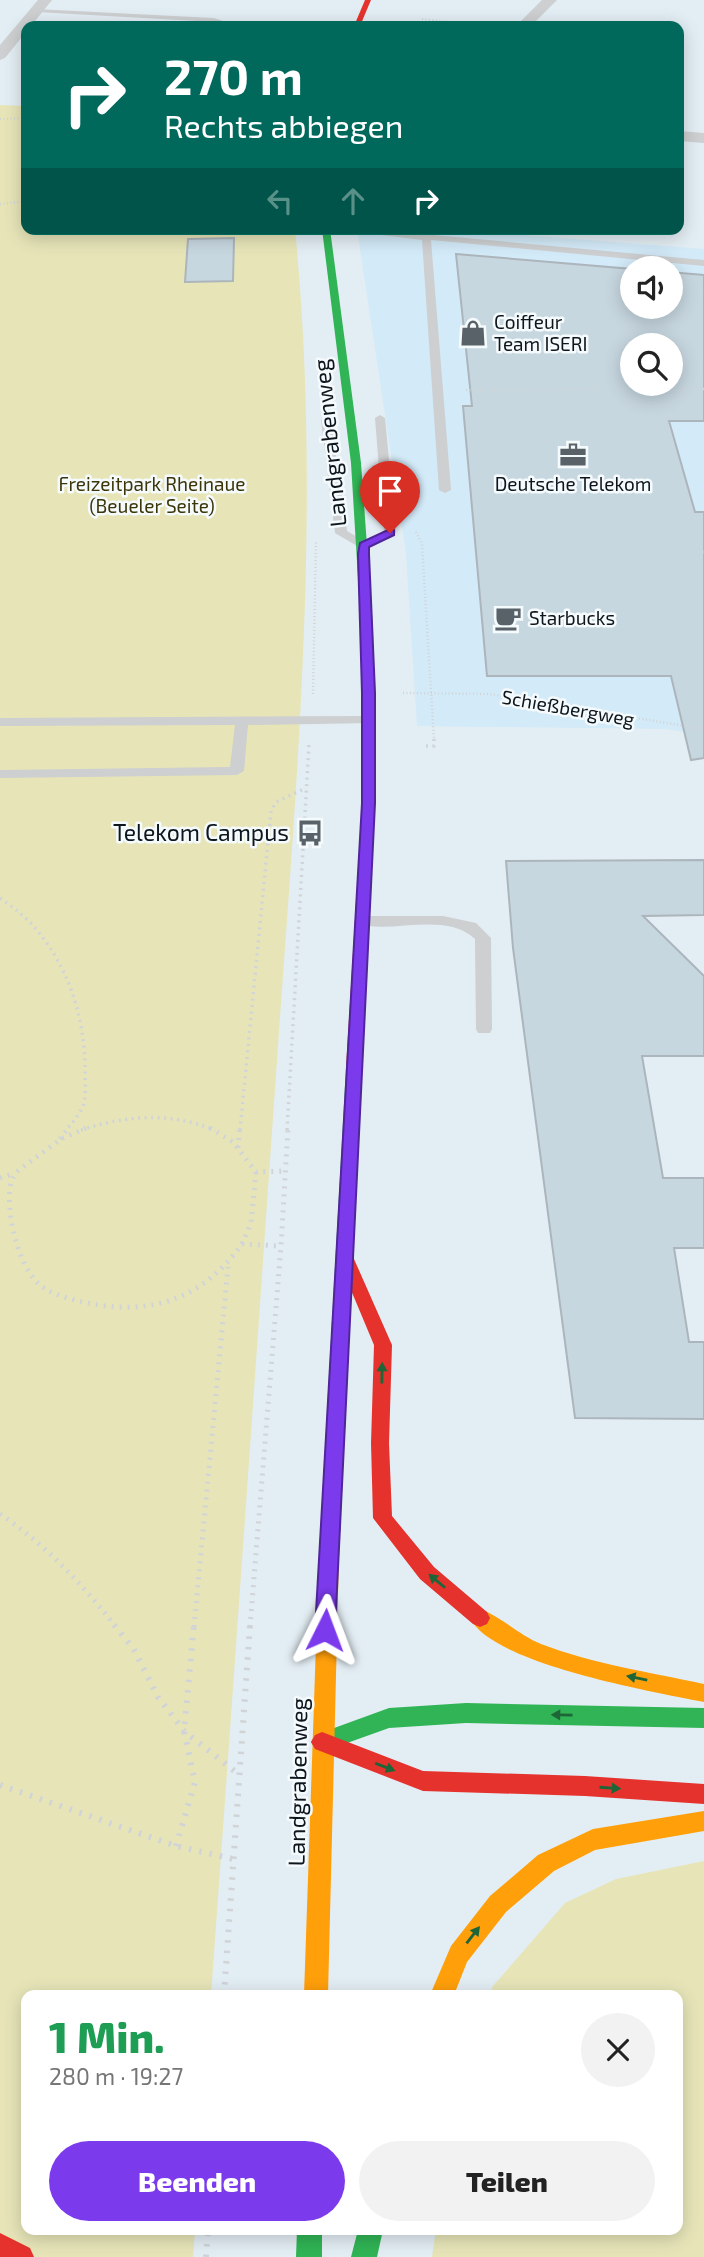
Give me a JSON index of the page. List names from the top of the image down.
{
  "streets": {
    "main road": ["Landgrabenweg"],
    "path": ["Schießbergweg"]
  },
  "parks": ["Freizeitpark Rheinaue (Beueler Seite)"],
  "places": {
    "shop": ["Coiffeur Team ISERI"],
    "office": ["Deutsche Telekom"],
    "cafe": ["Starbucks"],
    "bus stop": ["Telekom Campus"]
  },
  "page": {
    "turn": ["270 m", "Rechts abbiegen"],
    "heading": ["1 Min.", "280 m · 19:27"],
    "buttons": ["Beenden", "Teilen"]
  }
}
